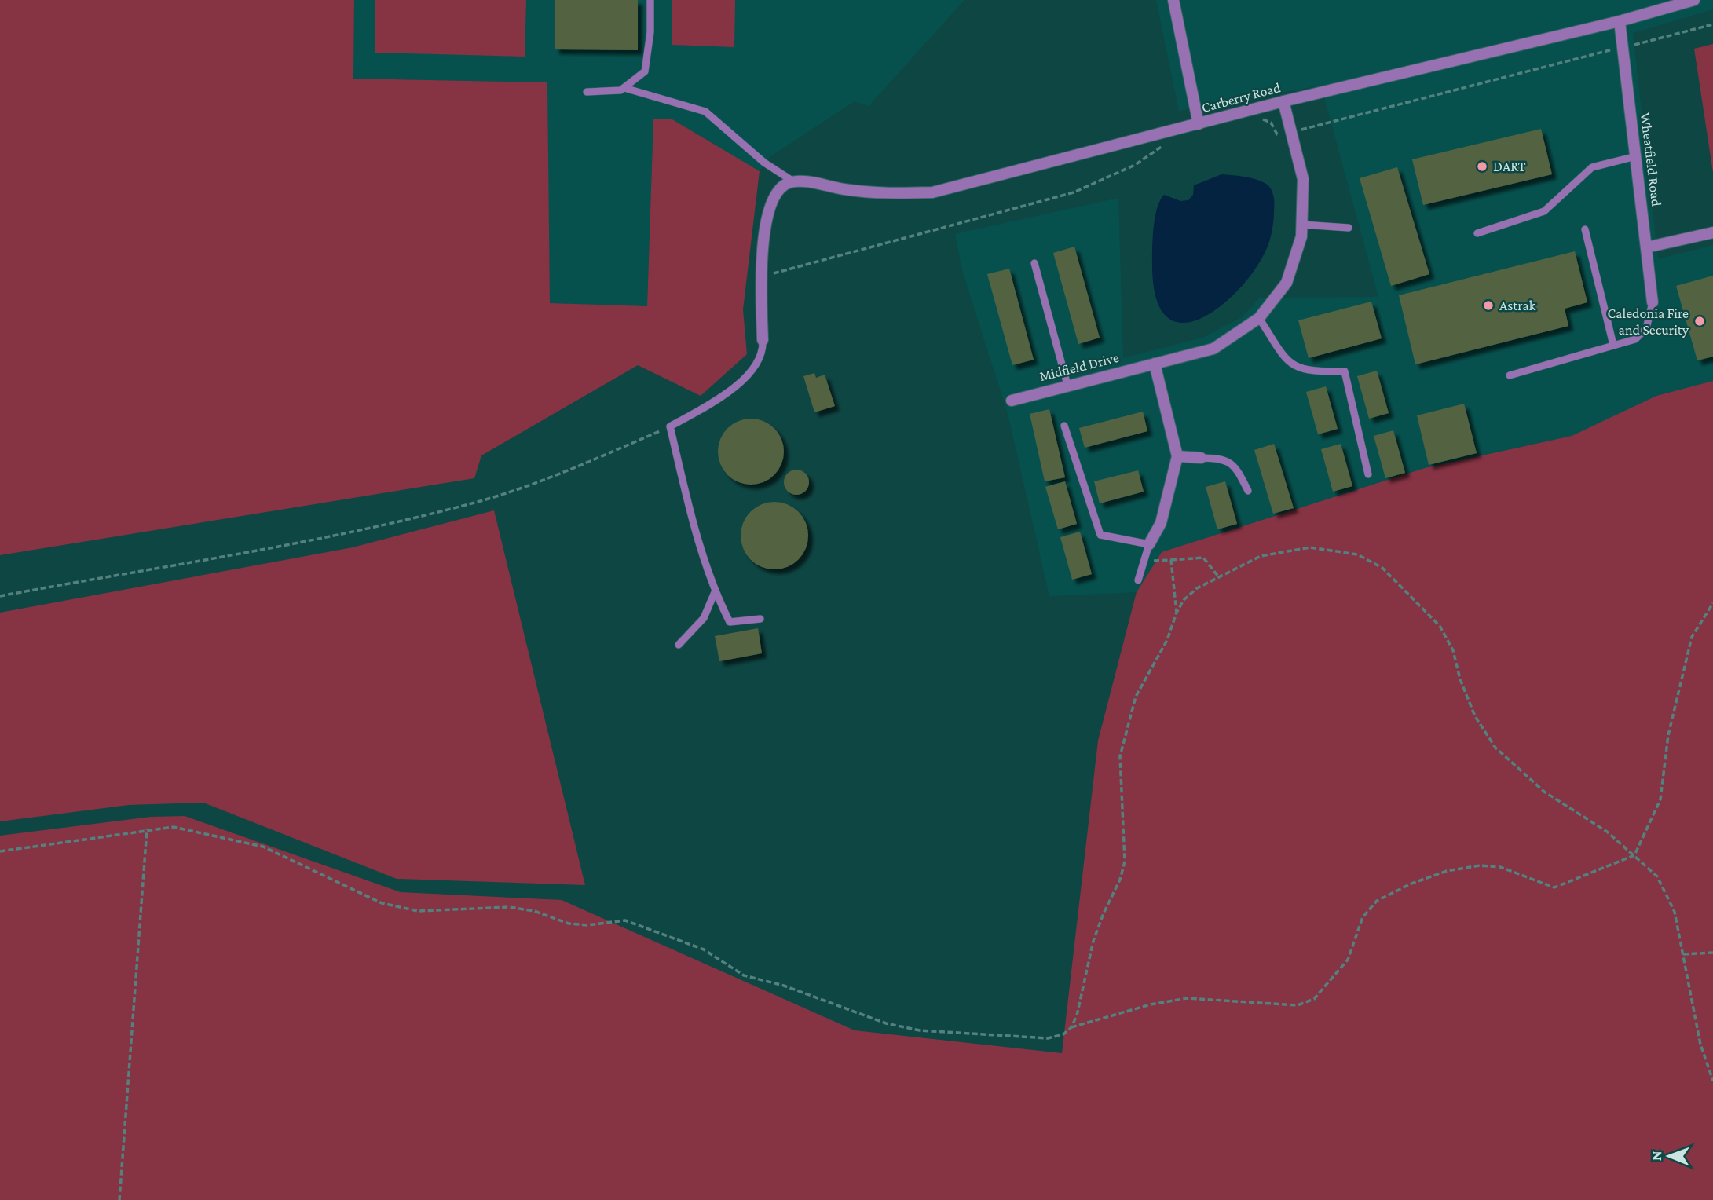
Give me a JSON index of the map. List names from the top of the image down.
{
  "streets": {
    "street": ["Carberry Road", "Wheatfield Road", "Midfield Drive"]
  },
  "crossings": [
    ["Carberry Road", "Wheatfield Road"],
    ["Carberry Road", "Midfield Drive"]
  ],
  "places": ["DART", "Astrak", "Caledonia Fire and Security"],
  "north": "left"
}
